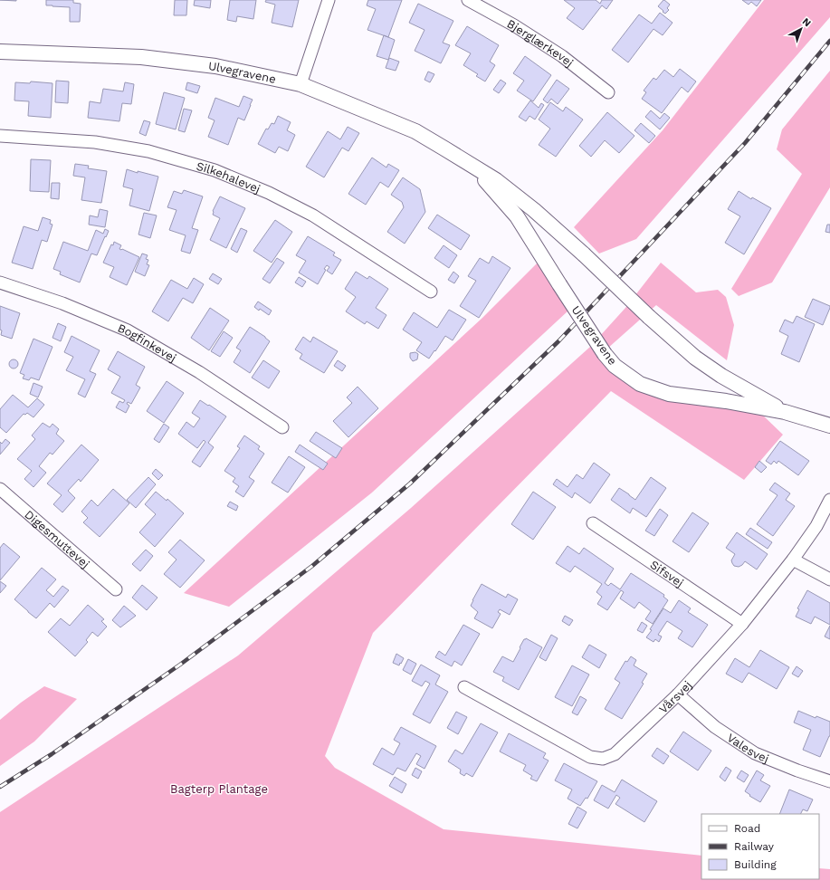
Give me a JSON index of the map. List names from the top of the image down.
{
  "streets": {
    "street": [
      "Bjerglærkevej",
      "Ulvegravene",
      "Silkehalevej",
      "Bogfinkevej",
      "Digesmuttevej",
      "Sifsvej",
      "Vårsvej",
      "Valesvej"
    ]
  },
  "crossings": [
    ["Sifsvej", "Vårsvej"],
    ["Vårsvej", "Valesvej"]
  ],
  "parks": ["Bagterp Plantage"],
  "legend": ["Road", "Railway", "Building"],
  "north": "top right"
}
